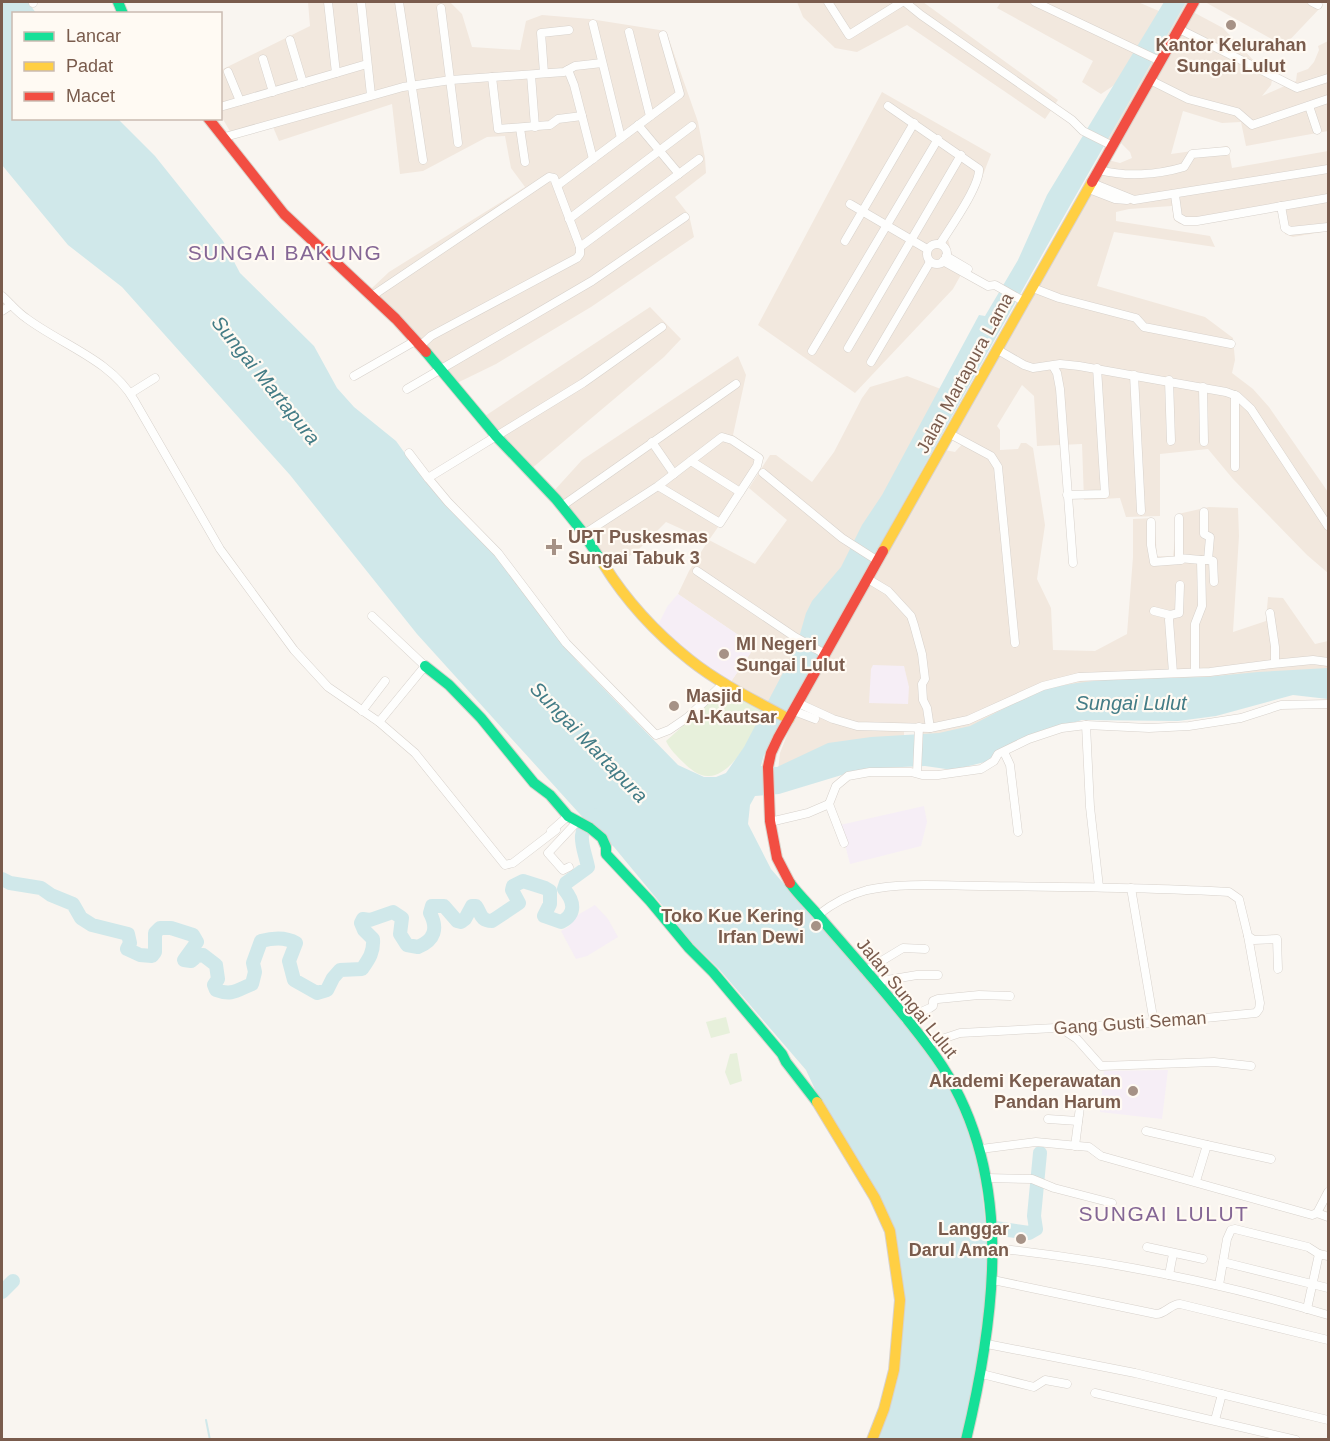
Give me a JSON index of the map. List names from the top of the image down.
{
  "streets": {
    "street": ["Jalan Martapura Lama", "Jalan Sungai Lulut", "Gang Gusti Seman"]
  },
  "crossings": [
    ["Jalan Martapura Lama", "Jalan Sungai Lulut"],
    ["Jalan Sungai Lulut", "Gang Gusti Seman"]
  ],
  "districts": ["SUNGAI BAKUNG", "SUNGAI LULUT"],
  "water": ["Sungai Martapura", "Sungai Lulut"],
  "places": {
    "other": [
      "Kantor Kelurahan Sungai Lulut",
      "MI Negeri Sungai Lulut",
      "Masjid Al-Kautsar",
      "Toko Kue Kering Irfan Dewi",
      "Akademi Keperawatan Pandan Harum",
      "Langgar Darul Aman"
    ],
    "health": ["UPT Puskesmas Sungai Tabuk 3"]
  },
  "legend": ["Lancar", "Padat", "Macet"]
}
